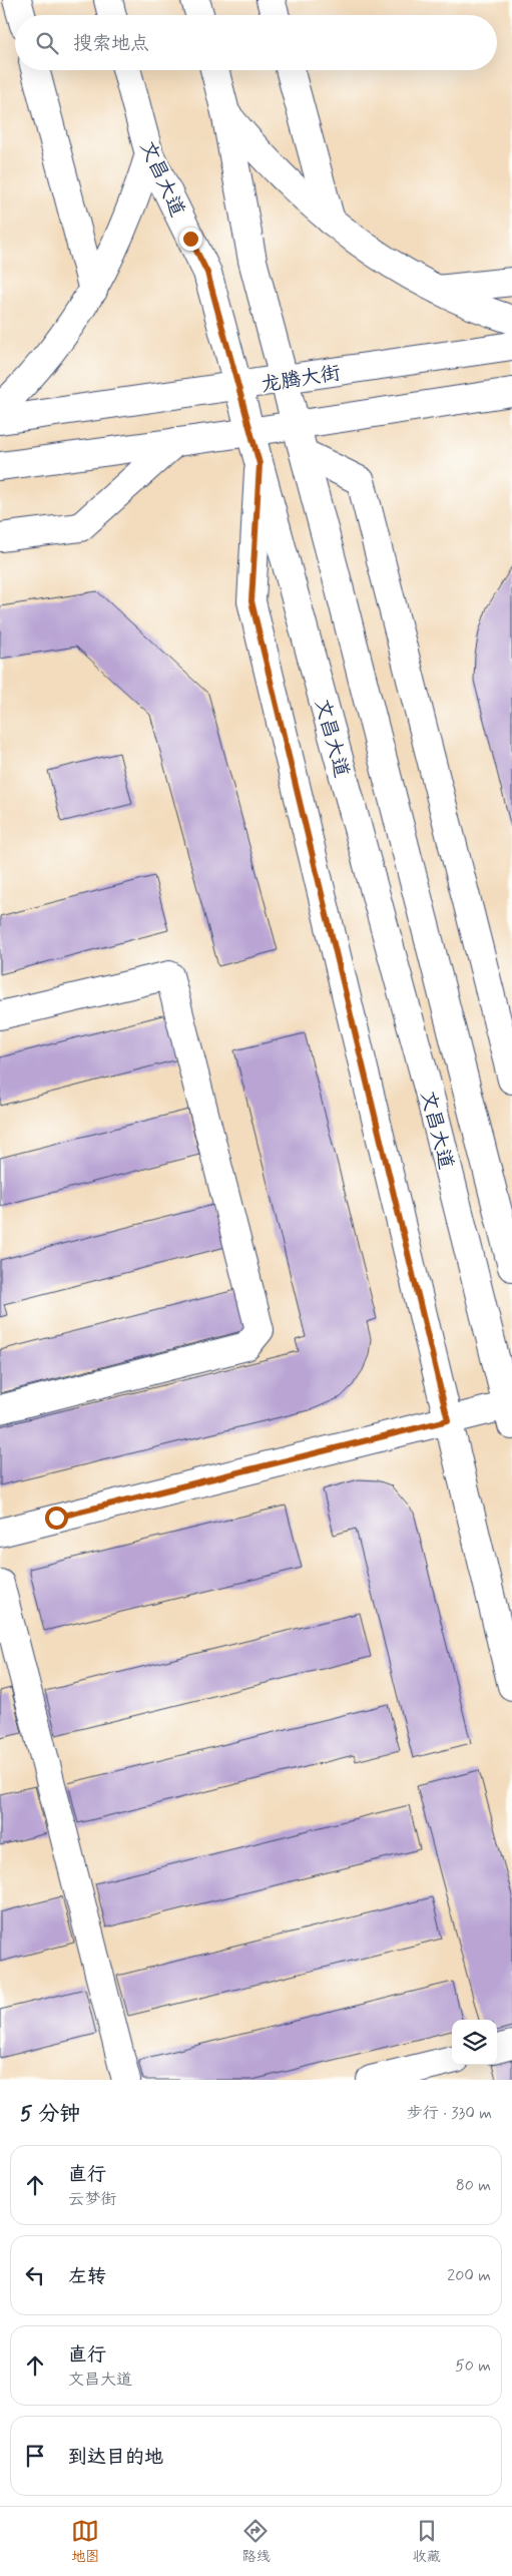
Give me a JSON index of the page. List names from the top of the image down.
{
  "streets": {
    "main road": ["文昌大道", "龙腾大街"]
  },
  "crossings": [
    ["文昌大道", "龙腾大街"]
  ],
  "page": {
    "search": "搜索地点",
    "heading": ["5 分钟", "步行 · 330 m"],
    "list": [
      ["直行", "云梦街", "80 m"],
      ["左转", "200 m"],
      ["直行", "文昌大道", "50 m"],
      "到达目的地"
    ],
    "nav": ["地图", "路线", "收藏"]
  }
}
